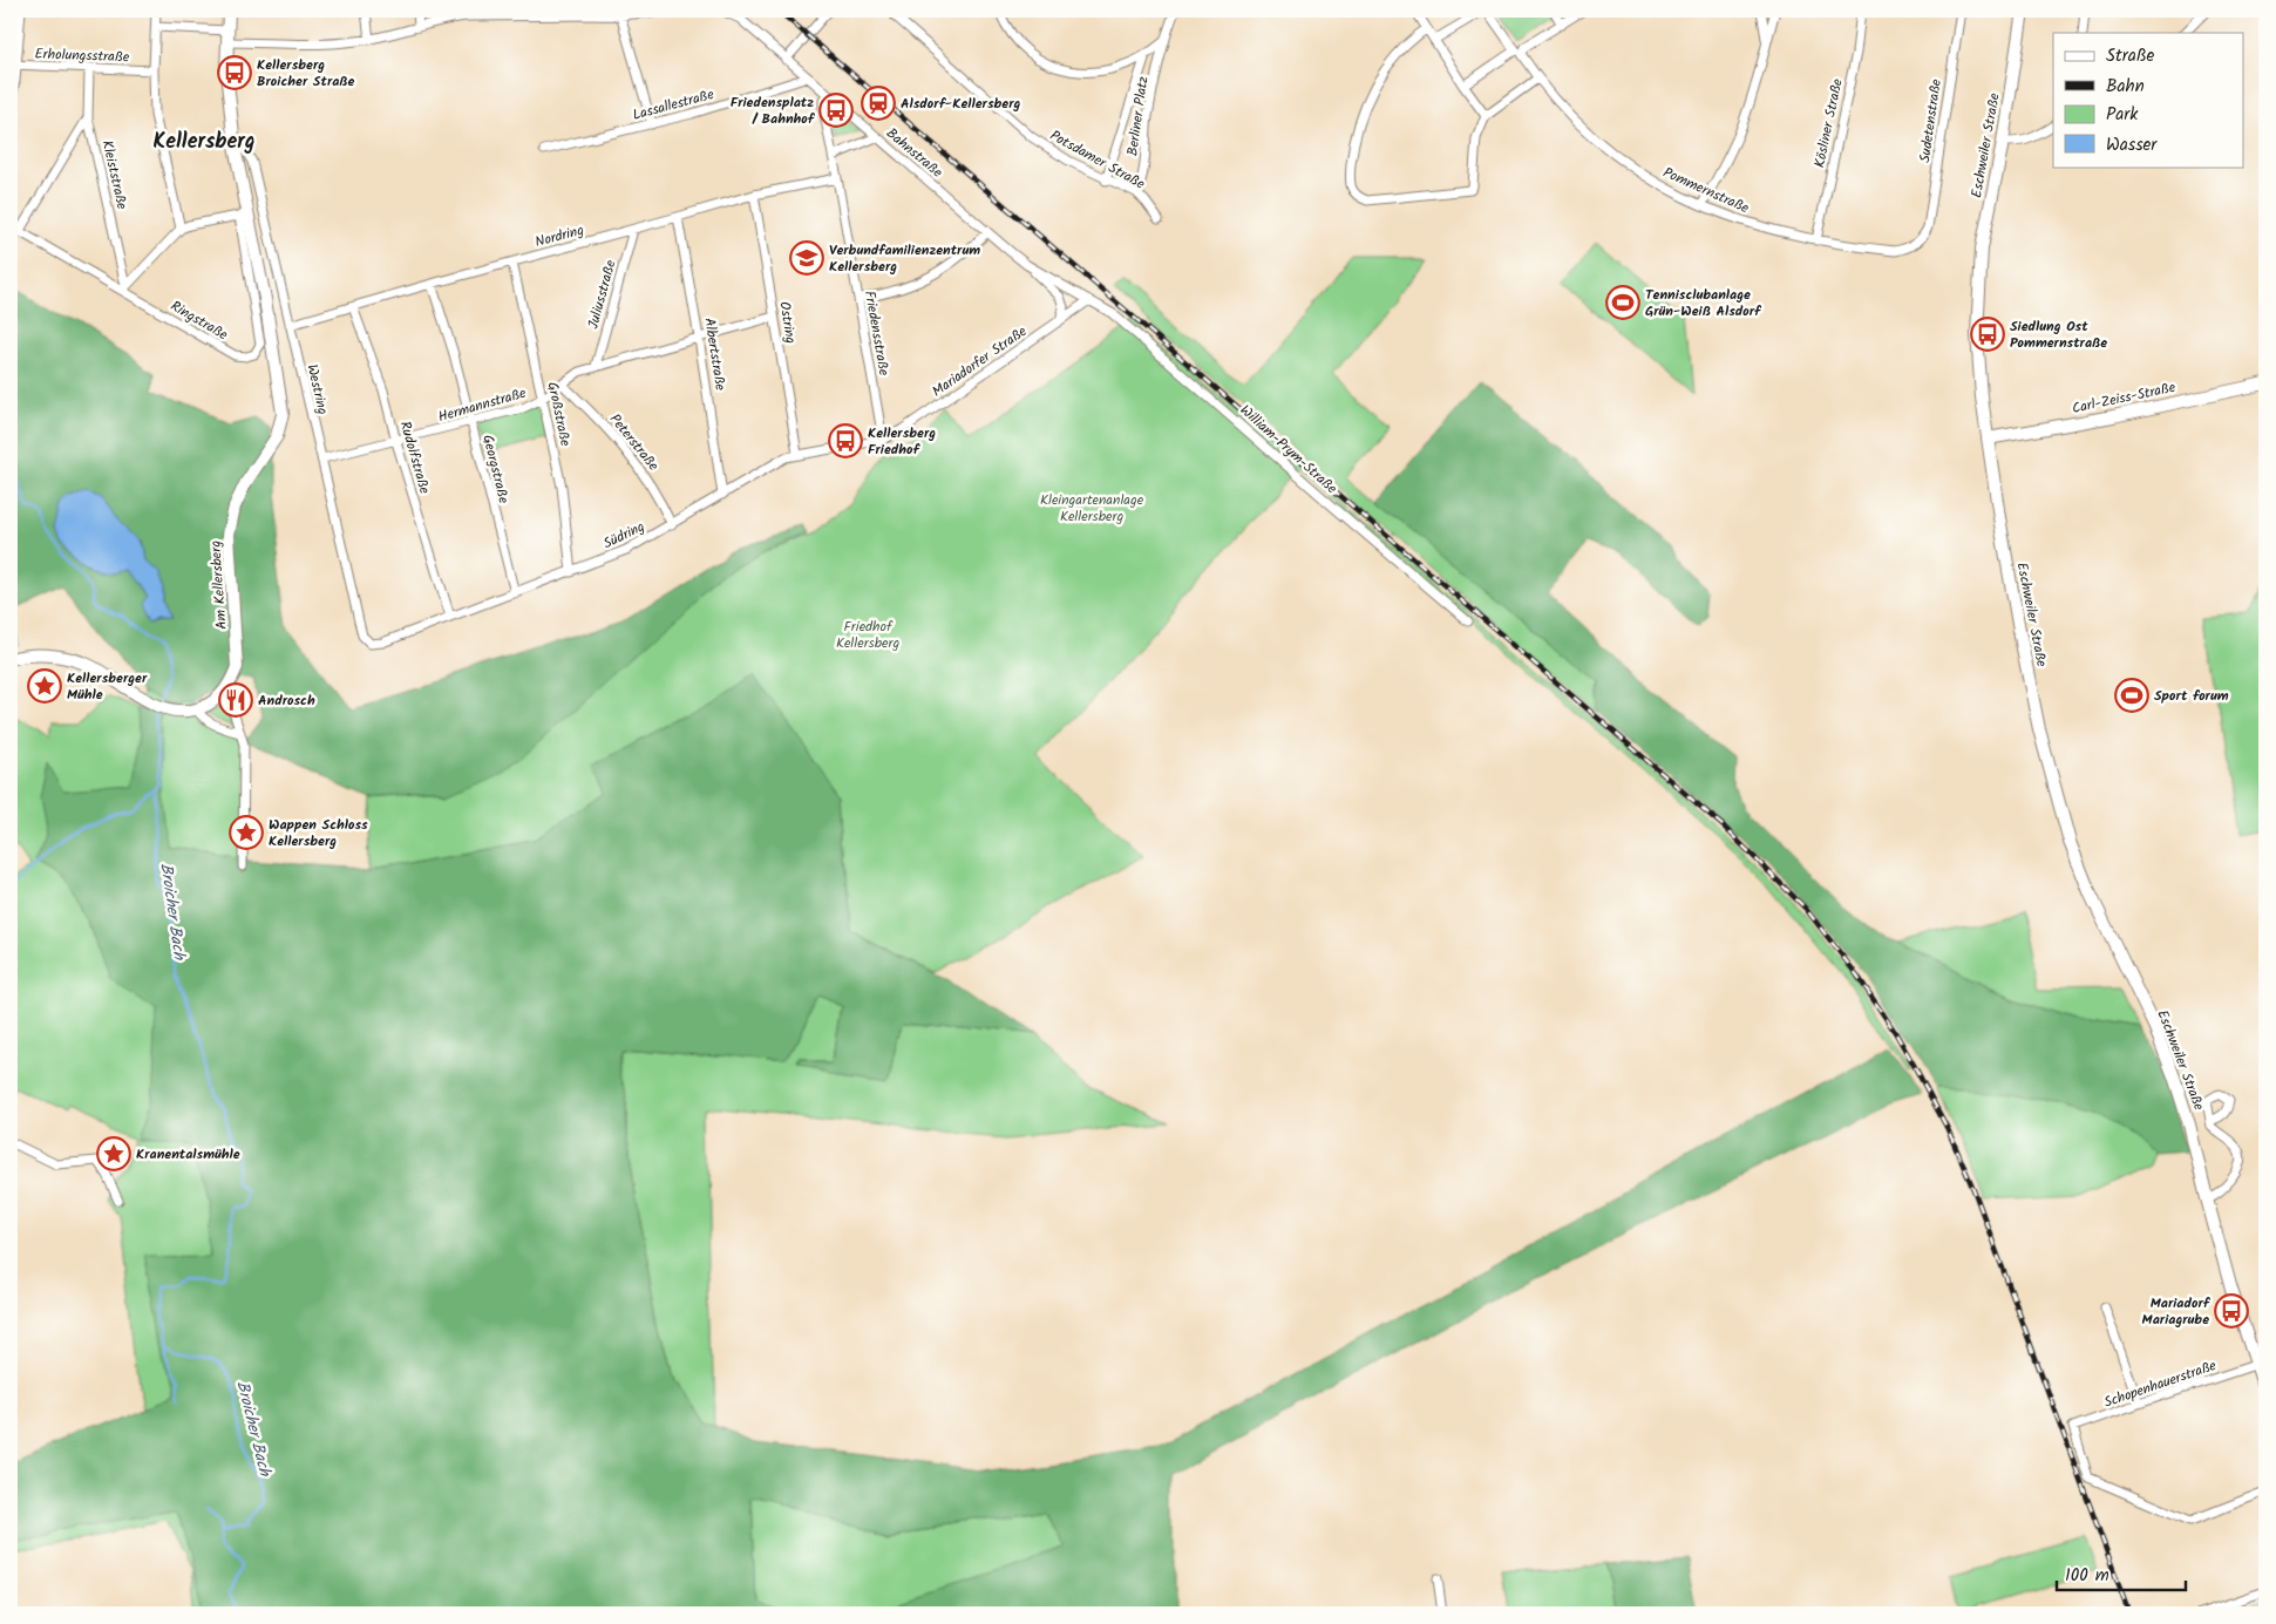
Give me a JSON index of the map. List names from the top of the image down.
{
  "streets": {
    "street": [
      "Erholungsstraße",
      "Lassallestraße",
      "Berliner Platz",
      "Sudetenstraße",
      "Kösliner Straße",
      "Eschweiler Straße",
      "Bahnstraße",
      "Potsdamer Straße",
      "Kleiststraße",
      "Pommernstraße",
      "Nordring",
      "Juliusstraße",
      "Ringstraße",
      "Ostring",
      "Friedensstraße",
      "Albertstraße",
      "Mariadorfer Straße",
      "Westring",
      "Carl-Zeiss-Straße",
      "Hermannstraße",
      "Großstraße",
      "Peterstraße",
      "William-Prym-Straße",
      "Rudolfstraße",
      "Georgstraße",
      "Südring",
      "Am Kellersberg",
      "Schopenhauerstraße"
    ]
  },
  "crossings": [
    ["Erholungsstraße", "Kleiststraße"],
    ["Lassallestraße", "Bahnstraße"],
    ["Berliner Platz", "Potsdamer Straße"],
    ["Sudetenstraße", "Pommernstraße"],
    ["Kösliner Straße", "Pommernstraße"],
    ["Eschweiler Straße", "Carl-Zeiss-Straße"],
    ["Eschweiler Straße", "Schopenhauerstraße"],
    ["Bahnstraße", "Friedensstraße"],
    ["Bahnstraße", "Mariadorfer Straße"],
    ["Bahnstraße", "William-Prym-Straße"],
    ["Kleiststraße", "Ringstraße"],
    ["Nordring", "Juliusstraße"],
    ["Nordring", "Ostring"],
    ["Nordring", "Friedensstraße"],
    ["Nordring", "Albertstraße"],
    ["Nordring", "Westring"],
    ["Nordring", "Großstraße"],
    ["Nordring", "Rudolfstraße"],
    ["Nordring", "Georgstraße"],
    ["Juliusstraße", "Hermannstraße"],
    ["Ringstraße", "Am Kellersberg"],
    ["Ostring", "Hermannstraße"],
    ["Ostring", "Südring"],
    ["Friedensstraße", "Mariadorfer Straße"],
    ["Friedensstraße", "Südring"],
    ["Albertstraße", "Hermannstraße"],
    ["Albertstraße", "Südring"],
    ["Mariadorfer Straße", "William-Prym-Straße"],
    ["Mariadorfer Straße", "Südring"],
    ["Westring", "Hermannstraße"],
    ["Westring", "Südring"],
    ["Westring", "Am Kellersberg"],
    ["Hermannstraße", "Großstraße"],
    ["Hermannstraße", "Peterstraße"],
    ["Hermannstraße", "Rudolfstraße"],
    ["Hermannstraße", "Georgstraße"],
    ["Großstraße", "Südring"],
    ["Peterstraße", "Südring"],
    ["Rudolfstraße", "Südring"],
    ["Georgstraße", "Südring"]
  ],
  "districts": ["Kellersberg"],
  "water": ["Broicher Bach"],
  "parks": ["Kleingartenanlage Kellersberg", "Friedhof Kellersberg"],
  "places": {
    "bus stop": [
      "Kellersberg Broicher Straße",
      "Friedensplatz / Bahnhof",
      "Siedlung Ost Pommernstraße",
      "Kellersberg Friedhof",
      "Mariadorf Mariagrube"
    ],
    "station": ["Alsdorf-Kellersberg"],
    "school or university": ["Verbundfamilienzentrum Kellersberg"],
    "sports": ["Tennisclubanlage Grün-Weiß Alsdorf", "Sport forum"],
    "place": ["Kellersberger Mühle", "Wappen Schloss Kellersberg", "Kranentalsmühle"],
    "restaurant": ["Androsch"]
  },
  "legend": [
    "Straße",
    "Bahn",
    "Park",
    "Wasser"
  ],
  "scale_bar": "100 m"
}
